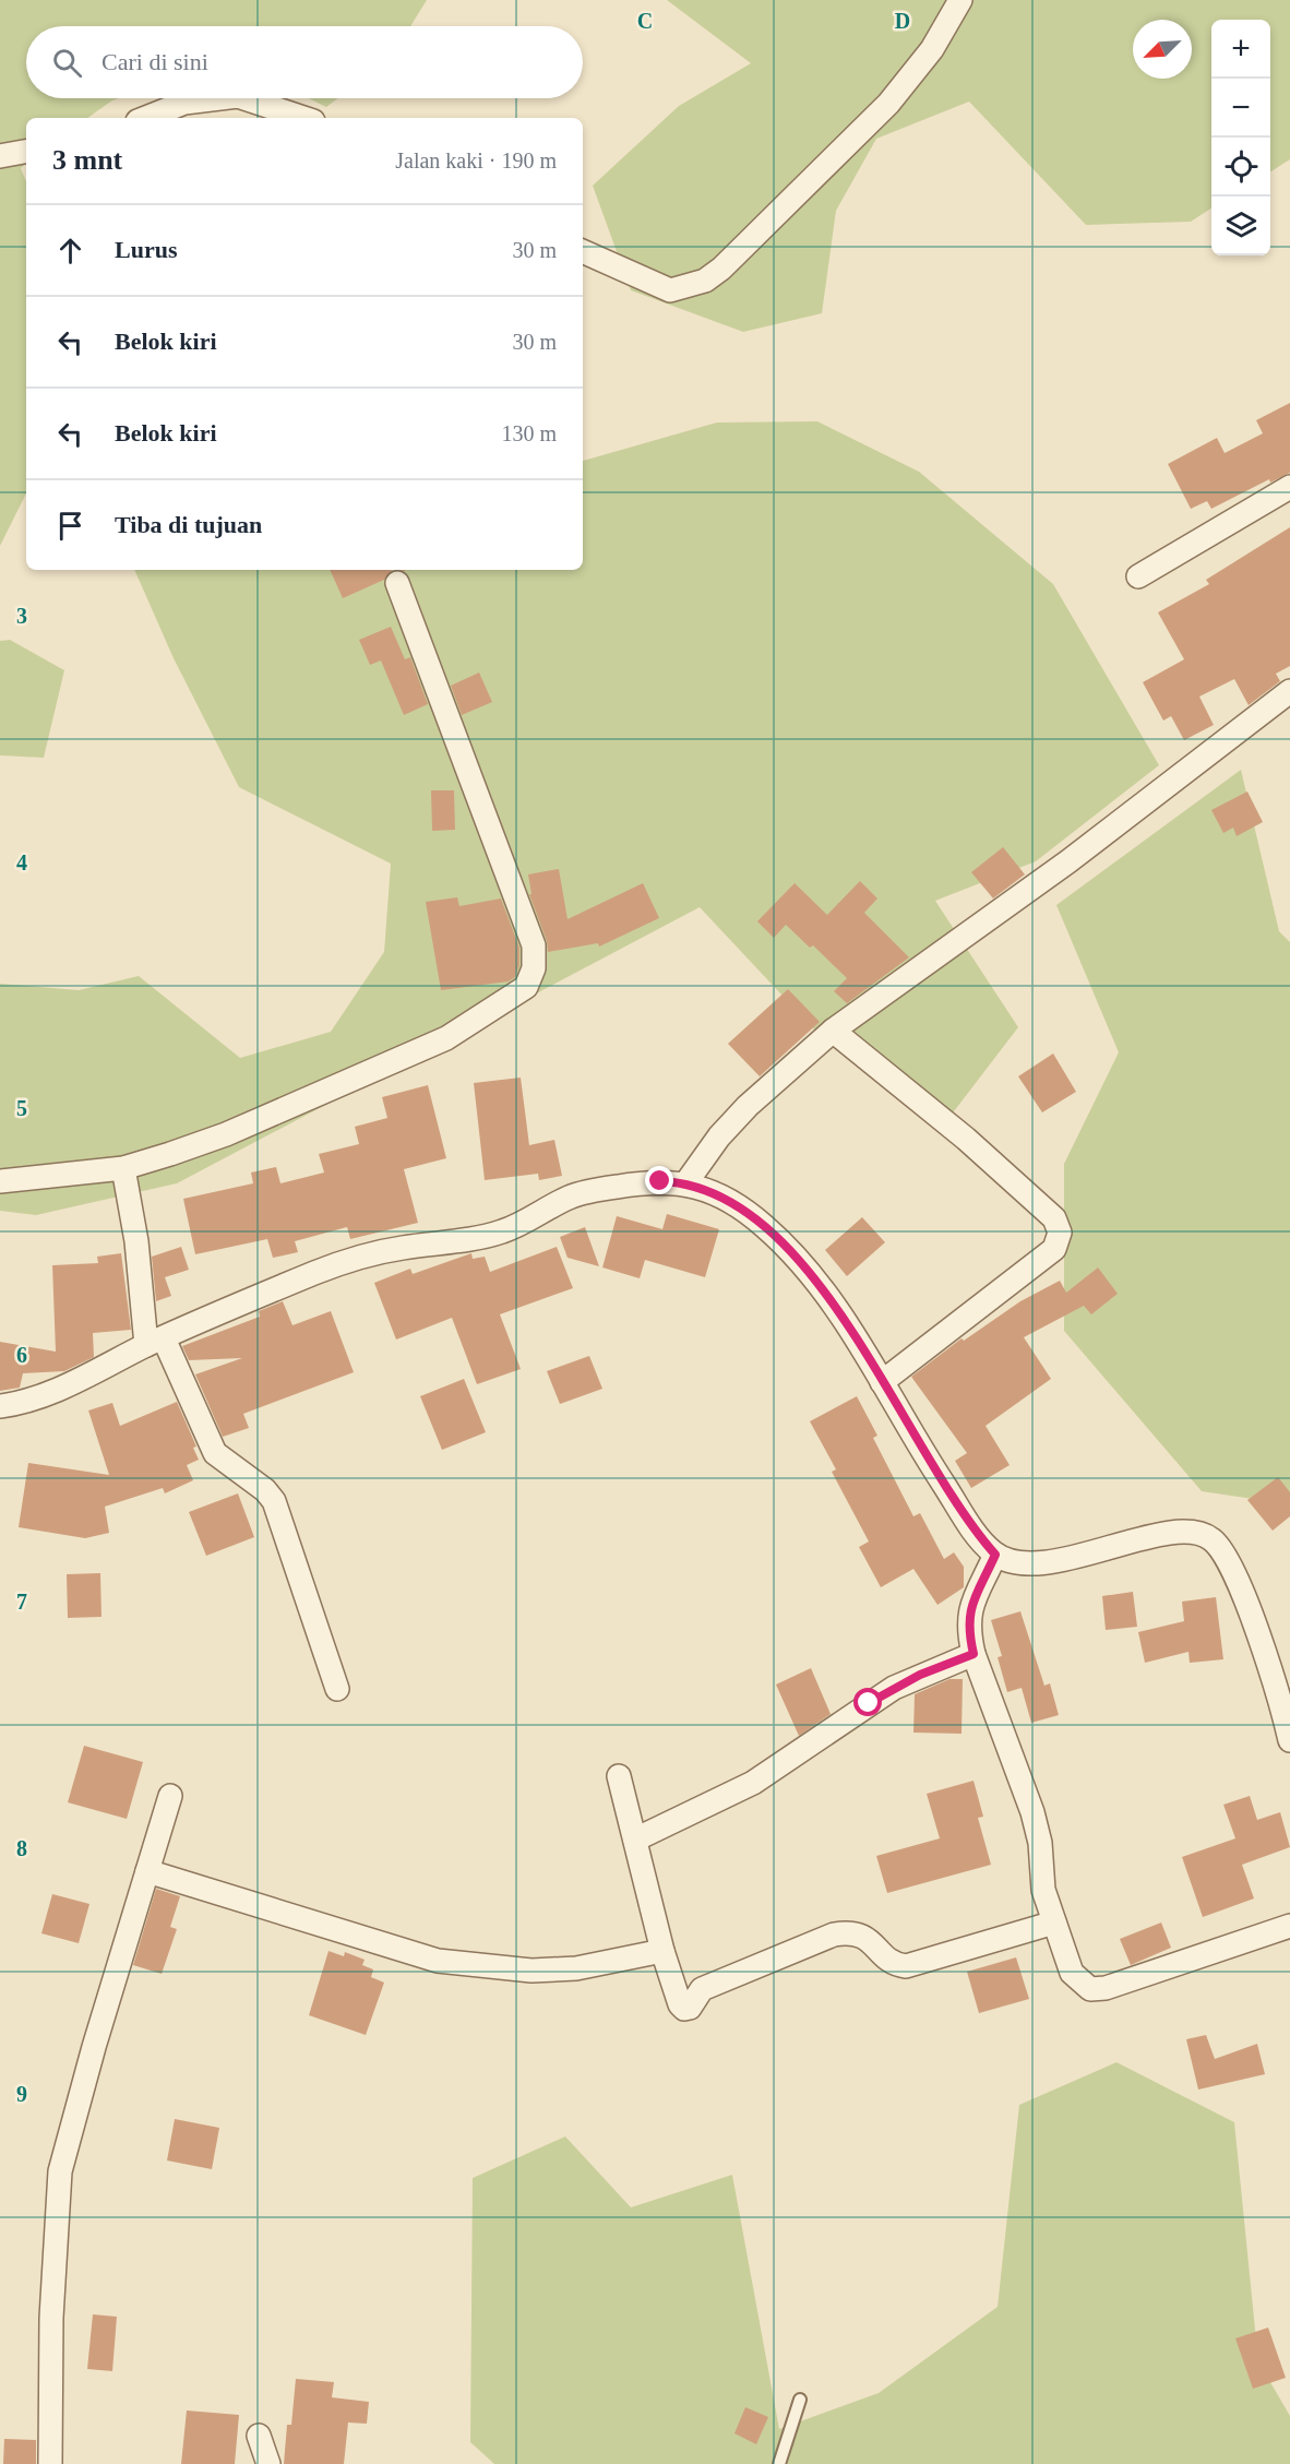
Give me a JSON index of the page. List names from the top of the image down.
{
  "north": "bottom left",
  "page": {
    "map_buttons": ["+", "−"],
    "search": "Cari di sini",
    "heading": ["3 mnt", "Jalan kaki · 190 m"],
    "list": [
      ["Lurus", "30 m"],
      ["Belok kiri", "30 m"],
      ["Belok kiri", "130 m"],
      "Tiba di tujuan"
    ]
  },
  "grid": {
    "columns": ["C", "D"],
    "rows": [
      "3",
      "4",
      "5",
      "6",
      "7",
      "8",
      "9"
    ]
  }
}
